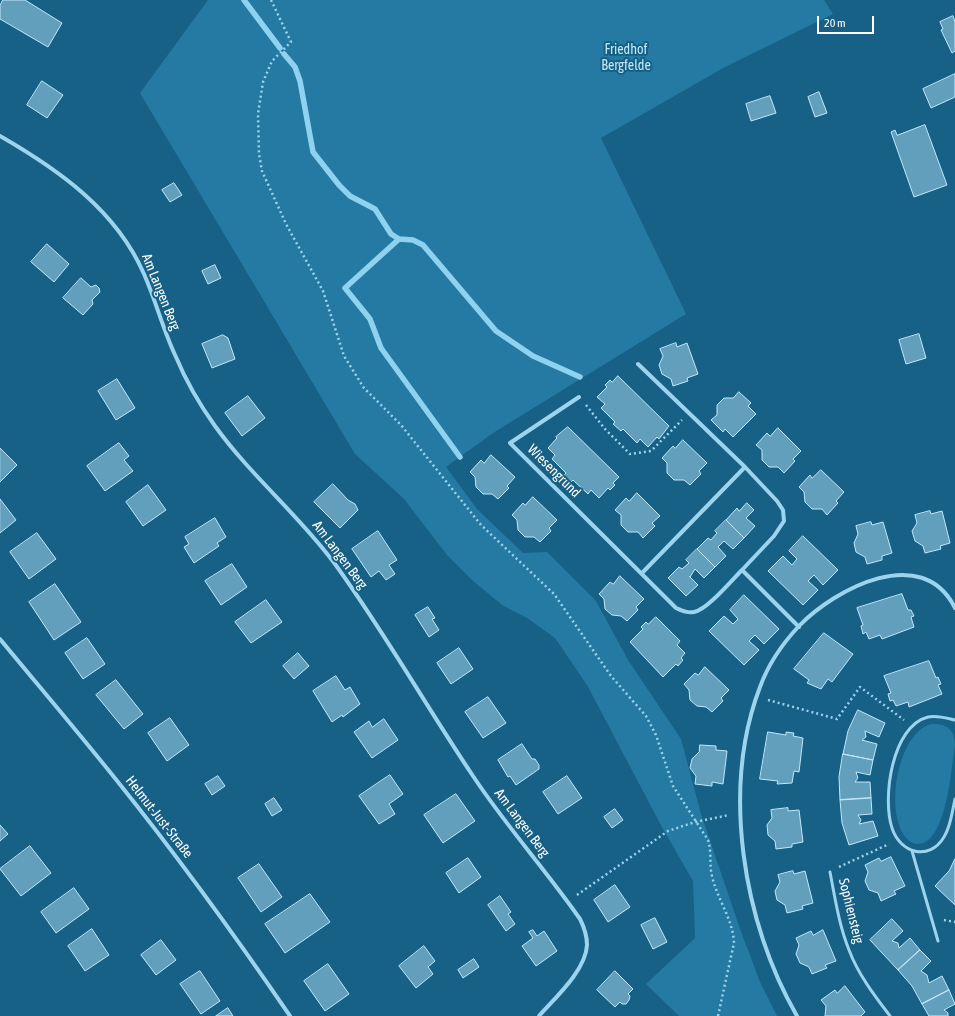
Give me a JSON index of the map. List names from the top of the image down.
{
  "streets": {
    "street": ["Am Langen Berg", "Wiesengrund", "Helmut-Just-Straße"],
    "lane": ["Sophiensteig"]
  },
  "parks": ["Friedhof Bergfelde"],
  "scale_bar": "20 m"
}
